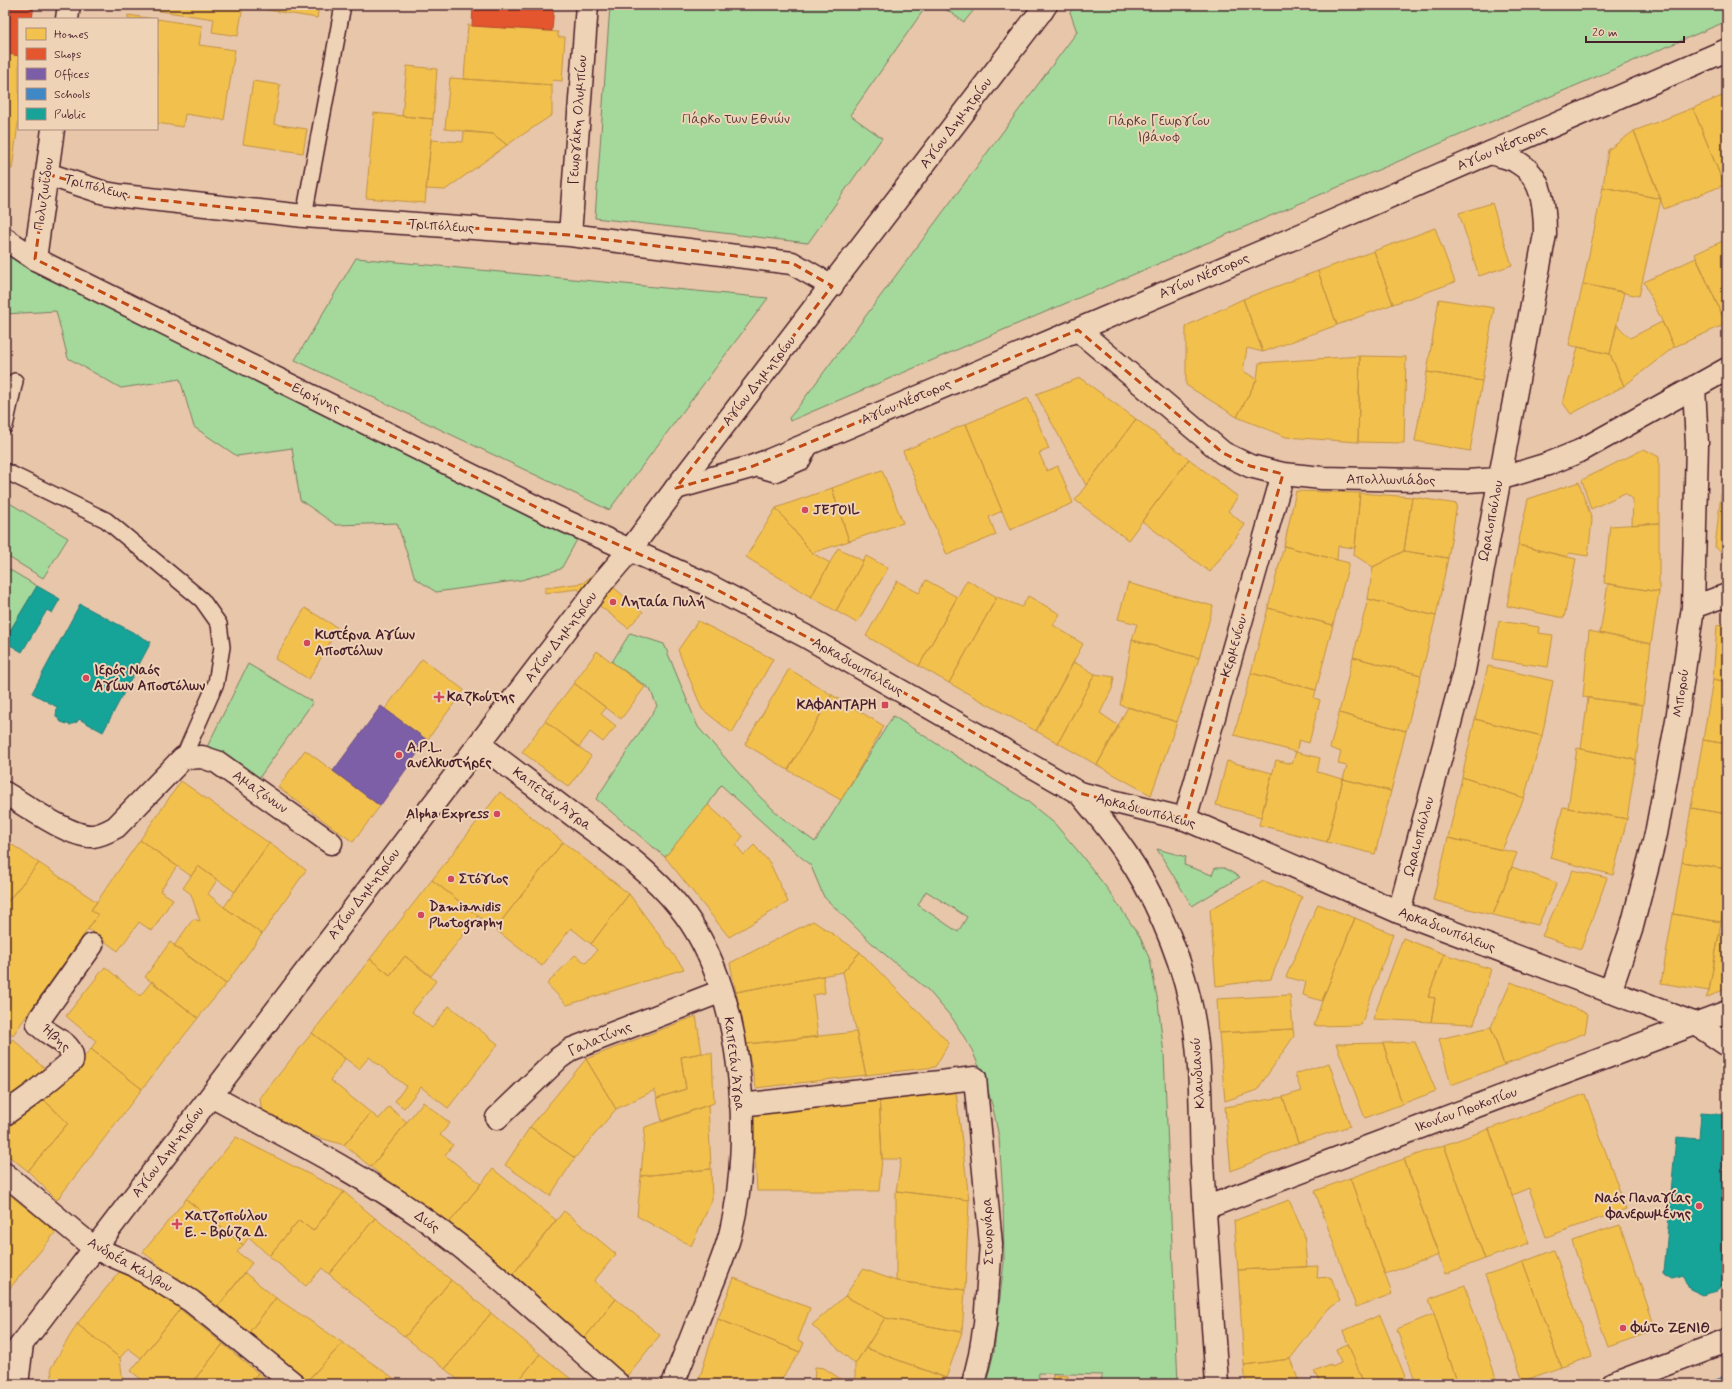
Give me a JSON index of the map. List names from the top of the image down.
{
  "streets": {
    "street": [
      "Γεωργάκη Ολυμπίου",
      "Αγίου Δημητρίου",
      "Αγίου Νέστορος",
      "Τριπόλεως",
      "Πολυζωΐδου",
      "Ειρήνης",
      "Απολλωνιάδος",
      "Ωραιοπούλου",
      "Κερμενίου",
      "Αρκαδιουπόλεως",
      "Μπορού",
      "Αμαζόνων",
      "Καπετάν Άγρα",
      "Ήβης",
      "Γαλατίνης",
      "Κλαυδιανού",
      "Ικονίου Προκοπίου",
      "Διός",
      "Στουρνάρα",
      "Ανδρέα Κάλβου"
    ]
  },
  "crossings": [
    ["Γεωργάκη Ολυμπίου", "Τριπόλεως"],
    ["Αγίου Δημητρίου", "Αγίου Νέστορος"],
    ["Αγίου Δημητρίου", "Τριπόλεως"],
    ["Αγίου Δημητρίου", "Ειρήνης"],
    ["Αγίου Δημητρίου", "Αρκαδιουπόλεως"],
    ["Αγίου Δημητρίου", "Καπετάν Άγρα"],
    ["Αγίου Δημητρίου", "Διός"],
    ["Αγίου Δημητρίου", "Ανδρέα Κάλβου"],
    ["Αγίου Νέστορος", "Απολλωνιάδος"],
    ["Αγίου Νέστορος", "Ωραιοπούλου"],
    ["Τριπόλεως", "Πολυζωΐδου"],
    ["Πολυζωΐδου", "Ειρήνης"],
    ["Ειρήνης", "Αρκαδιουπόλεως"],
    ["Απολλωνιάδος", "Ωραιοπούλου"],
    ["Απολλωνιάδος", "Κερμενίου"],
    ["Απολλωνιάδος", "Μπορού"],
    ["Ωραιοπούλου", "Αρκαδιουπόλεως"],
    ["Κερμενίου", "Αρκαδιουπόλεως"],
    ["Αρκαδιουπόλεως", "Μπορού"],
    ["Αρκαδιουπόλεως", "Κλαυδιανού"],
    ["Αρκαδιουπόλεως", "Ικονίου Προκοπίου"],
    ["Καπετάν Άγρα", "Γαλατίνης"],
    ["Καπετάν Άγρα", "Στουρνάρα"],
    ["Κλαυδιανού", "Ικονίου Προκοπίου"]
  ],
  "parks": ["Πάρκο των Εθνών", "Πάρκο Γεωργίου Ιβάνοφ"],
  "places": {
    "other": [
      "JETOIL",
      "Ληταία Πυλή",
      "Κιστέρνα Αγίων Αποστόλων",
      "Ιερός Ναός Αγίων Αποστόλων",
      "A.P.L. ανελκυστήρες",
      "Alpha Express",
      "Στόγιος",
      "Damianidis Photography",
      "Ναός Παναγίας Φανερωμένης",
      "Φώτο ΖΕΝΙΘ"
    ],
    "health": ["Καζκούτης", "Χατζοπούλου Ε. - Βρύζα Δ."],
    "transit": ["ΚΑΦΑΝΤΑΡΗ"]
  },
  "legend": [
    "Homes",
    "Shops",
    "Offices",
    "Schools",
    "Public"
  ],
  "scale_bar": "20 m"
}
